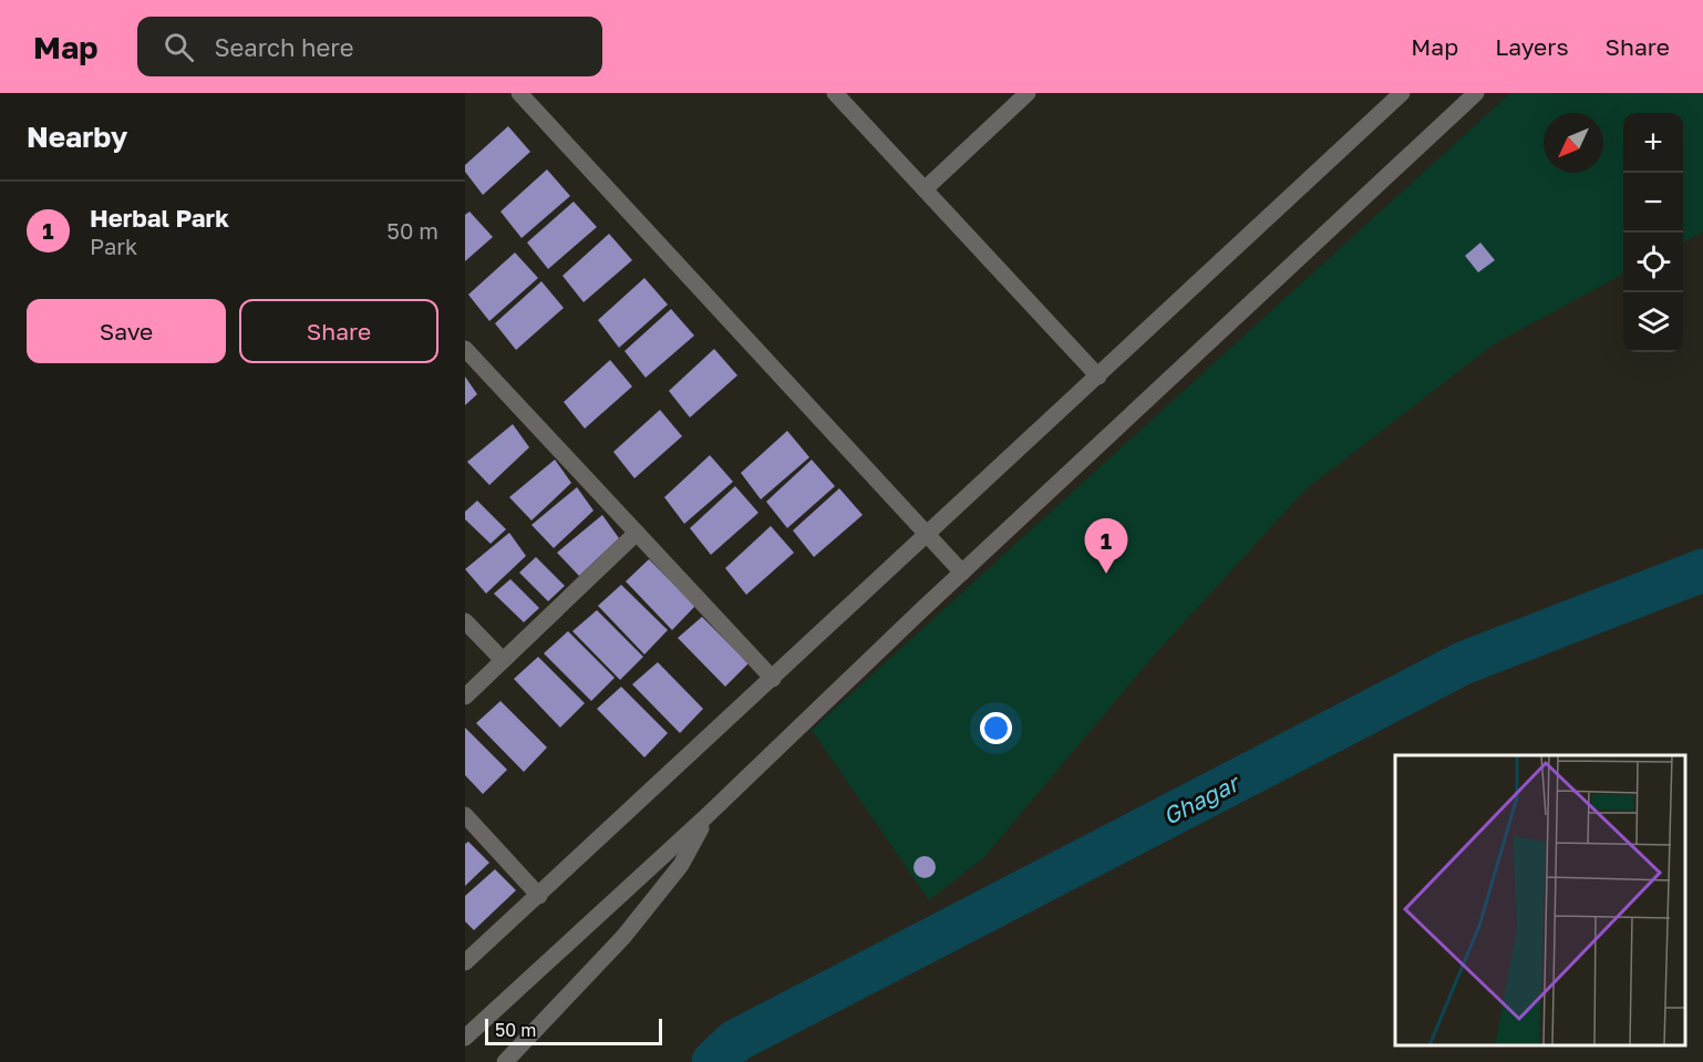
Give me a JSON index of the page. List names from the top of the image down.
{
  "water": ["Ghagar"],
  "scale_bar": "50 m",
  "north": "bottom left",
  "page": {
    "header": "Map",
    "search": "Search here",
    "nav": ["Map", "Layers", "Share"],
    "heading": "Nearby",
    "map_buttons": ["+", "−"],
    "list": [
      {
        "mark": "1",
        "name": "Herbal Park",
        "note": "Park",
        "value": "50 m"
      }
    ],
    "buttons": ["Save", "Share"],
    "pins": "1",
    "scale": "50 m"
  }
}
